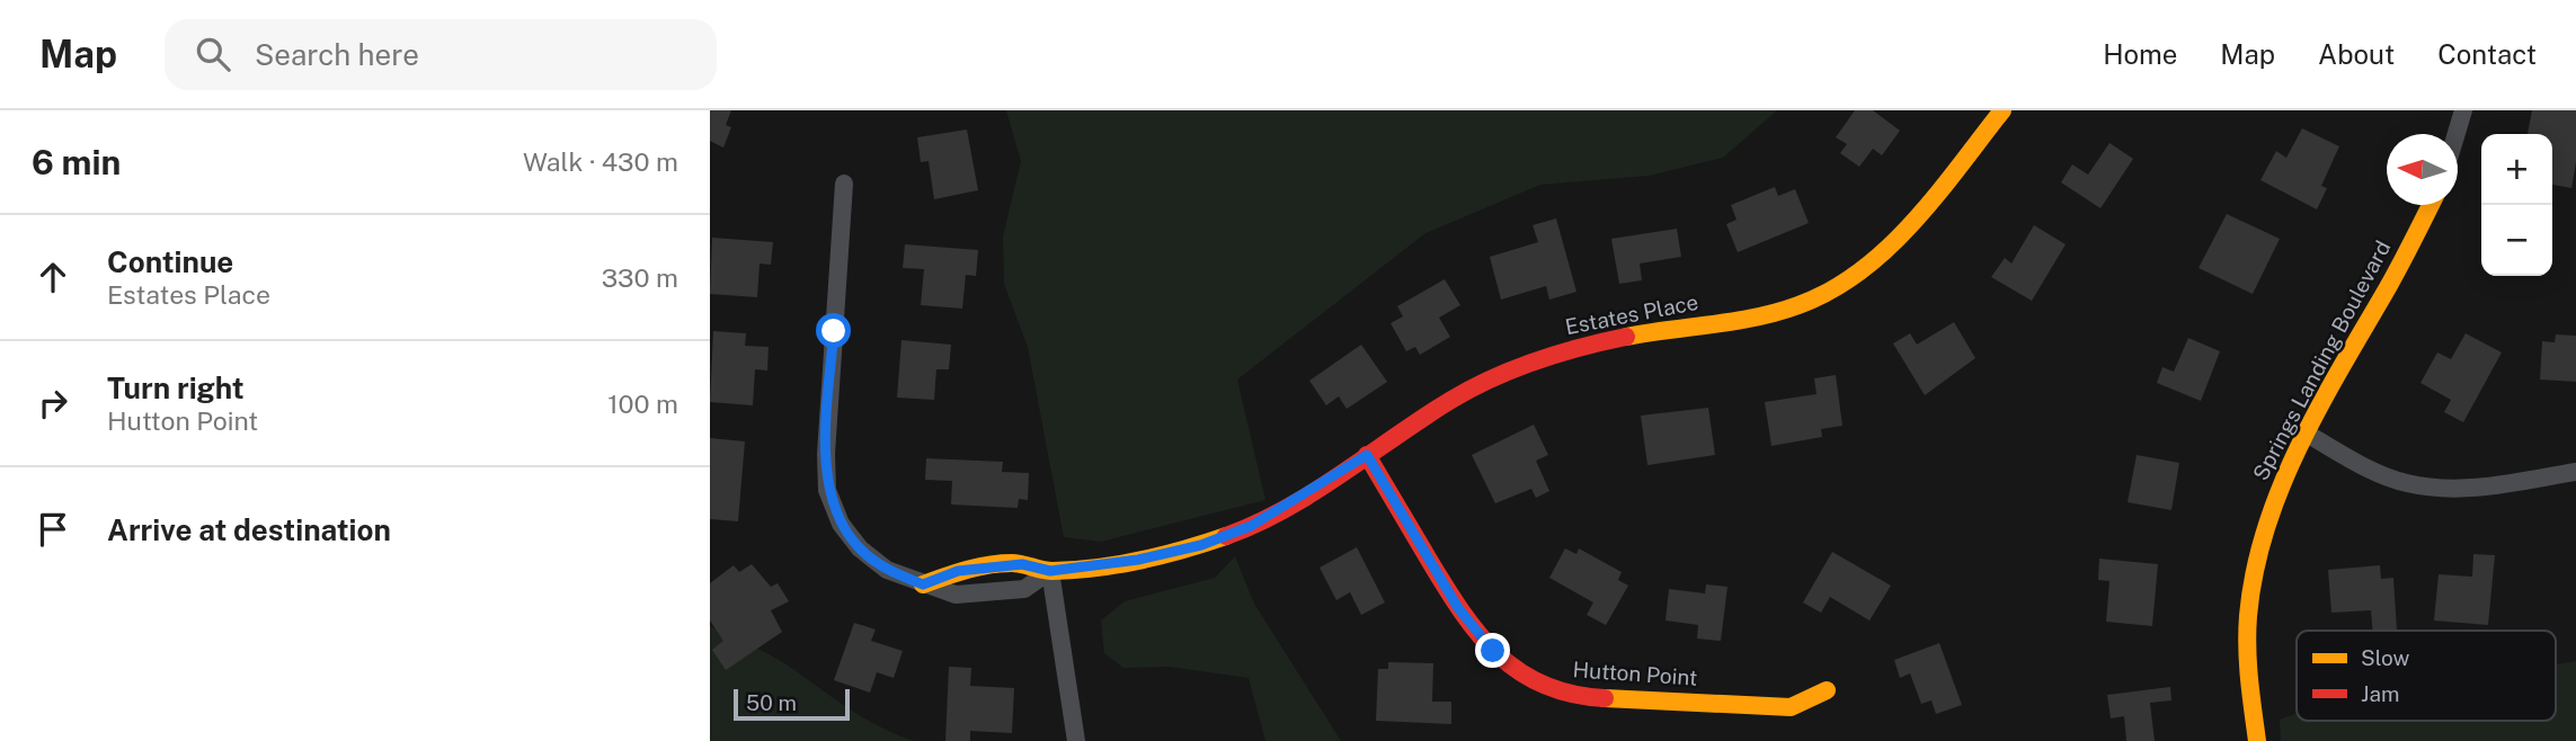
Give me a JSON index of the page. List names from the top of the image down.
{
  "streets": {
    "street": ["Estates Place", "Springs Landing Boulevard", "Hutton Point"]
  },
  "crossings": [
    ["Estates Place", "Hutton Point"]
  ],
  "legend": ["Slow", "Jam"],
  "scale_bar": "50 m",
  "north": "left",
  "page": {
    "header": "Map",
    "search": "Search here",
    "nav": [
      "Home",
      "Map",
      "About",
      "Contact"
    ],
    "heading": ["6 min", "Walk · 430 m"],
    "map_buttons": ["+", "−"],
    "list": [
      ["Continue", "Estates Place", "330 m"],
      ["Turn right", "Hutton Point", "100 m"],
      "Arrive at destination"
    ],
    "scale": "50 m"
  }
}
